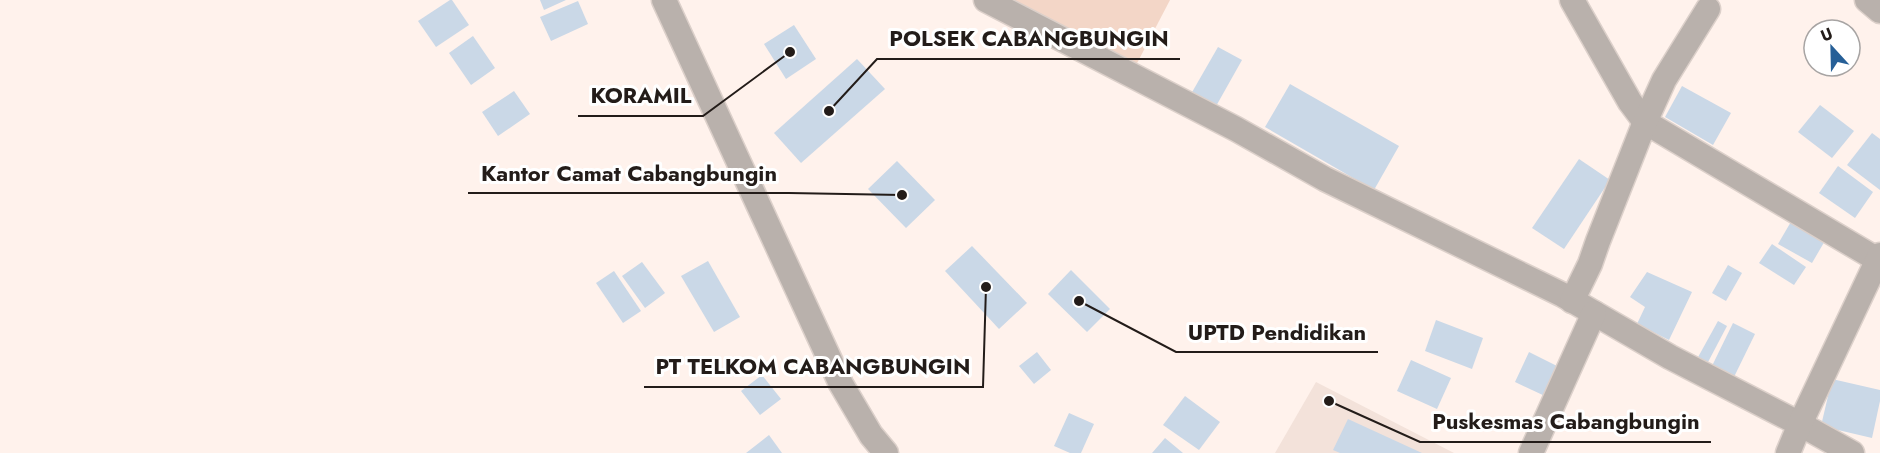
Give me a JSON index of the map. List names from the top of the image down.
{
  "places": [
    "KORAMIL",
    "POLSEK CABANGBUNGIN",
    "Kantor Camat Cabangbungin",
    "PT TELKOM CABANGBUNGIN",
    "UPTD Pendidikan",
    "Puskesmas Cabangbungin"
  ],
  "north": "top"
}
